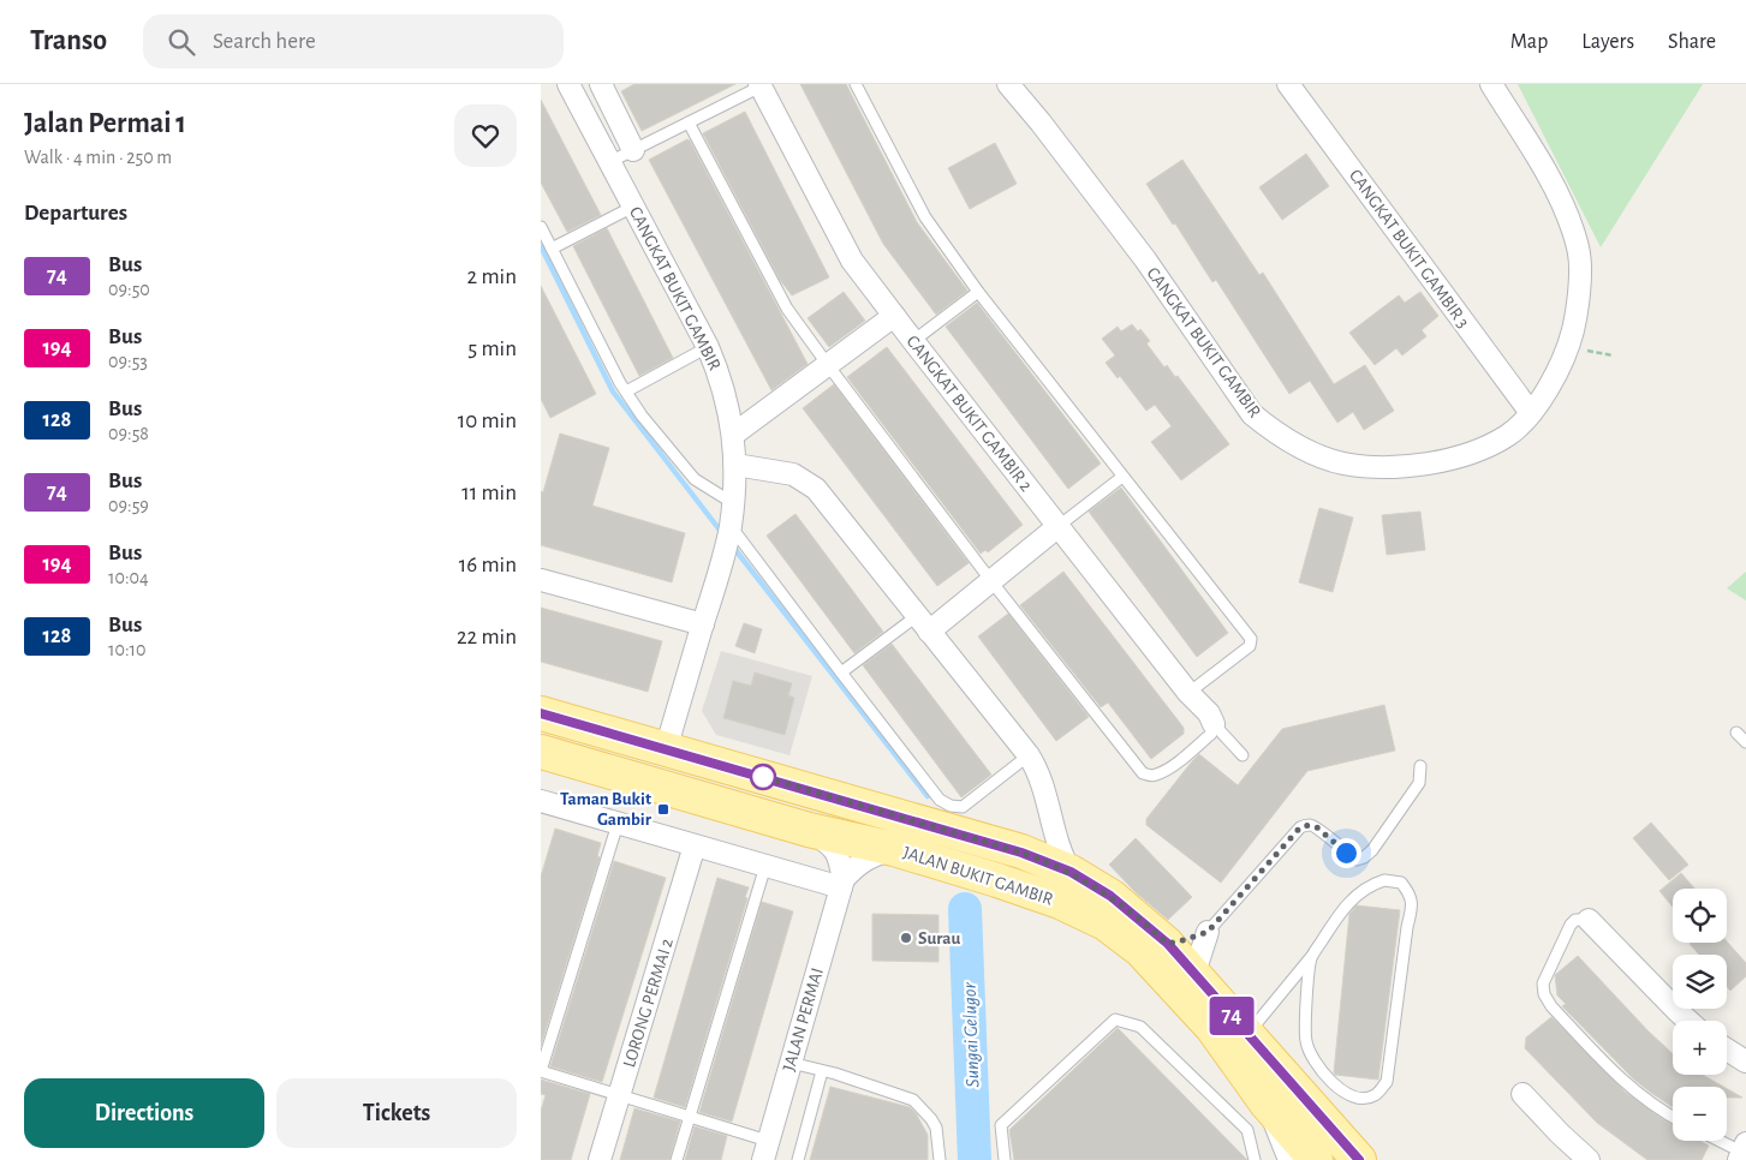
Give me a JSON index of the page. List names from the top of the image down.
{
  "streets": {
    "main road": ["JALAN BUKIT GAMBIR"],
    "street": [
      "CANGKAT BUKIT GAMBIR 3",
      "CANGKAT BUKIT GAMBIR",
      "CANGKAT BUKIT GAMBIR 2",
      "LORONG PERMAI 2",
      "JALAN PERMAI"
    ]
  },
  "crossings": [
    ["CANGKAT BUKIT GAMBIR 3", "CANGKAT BUKIT GAMBIR"],
    ["CANGKAT BUKIT GAMBIR", "JALAN BUKIT GAMBIR"]
  ],
  "water": ["Sungai Gelugor"],
  "places": {
    "transit": ["Taman Bukit Gambir"],
    "other": ["Surau"]
  },
  "lines": ["bus line 74"],
  "page": {
    "header": "Transo",
    "search": "Search here",
    "nav": ["Map", "Layers", "Share"],
    "heading": [
      ["Jalan Permai 1", "Walk · 4 min · 250 m"],
      "Departures"
    ],
    "on_map": "74",
    "list": [
      {
        "mark": "74",
        "name": "Bus",
        "note": "09:50",
        "value": "2 min"
      },
      {
        "mark": "194",
        "name": "Bus",
        "note": "09:53",
        "value": "5 min"
      },
      {
        "mark": "128",
        "name": "Bus",
        "note": "09:58",
        "value": "10 min"
      },
      {
        "mark": "74",
        "name": "Bus",
        "note": "09:59",
        "value": "11 min"
      },
      {
        "mark": "194",
        "name": "Bus",
        "note": "10:04",
        "value": "16 min"
      },
      {
        "mark": "128",
        "name": "Bus",
        "note": "10:10",
        "value": "22 min"
      }
    ],
    "map_buttons": ["+", "−"],
    "buttons": ["Directions", "Tickets"]
  }
}
